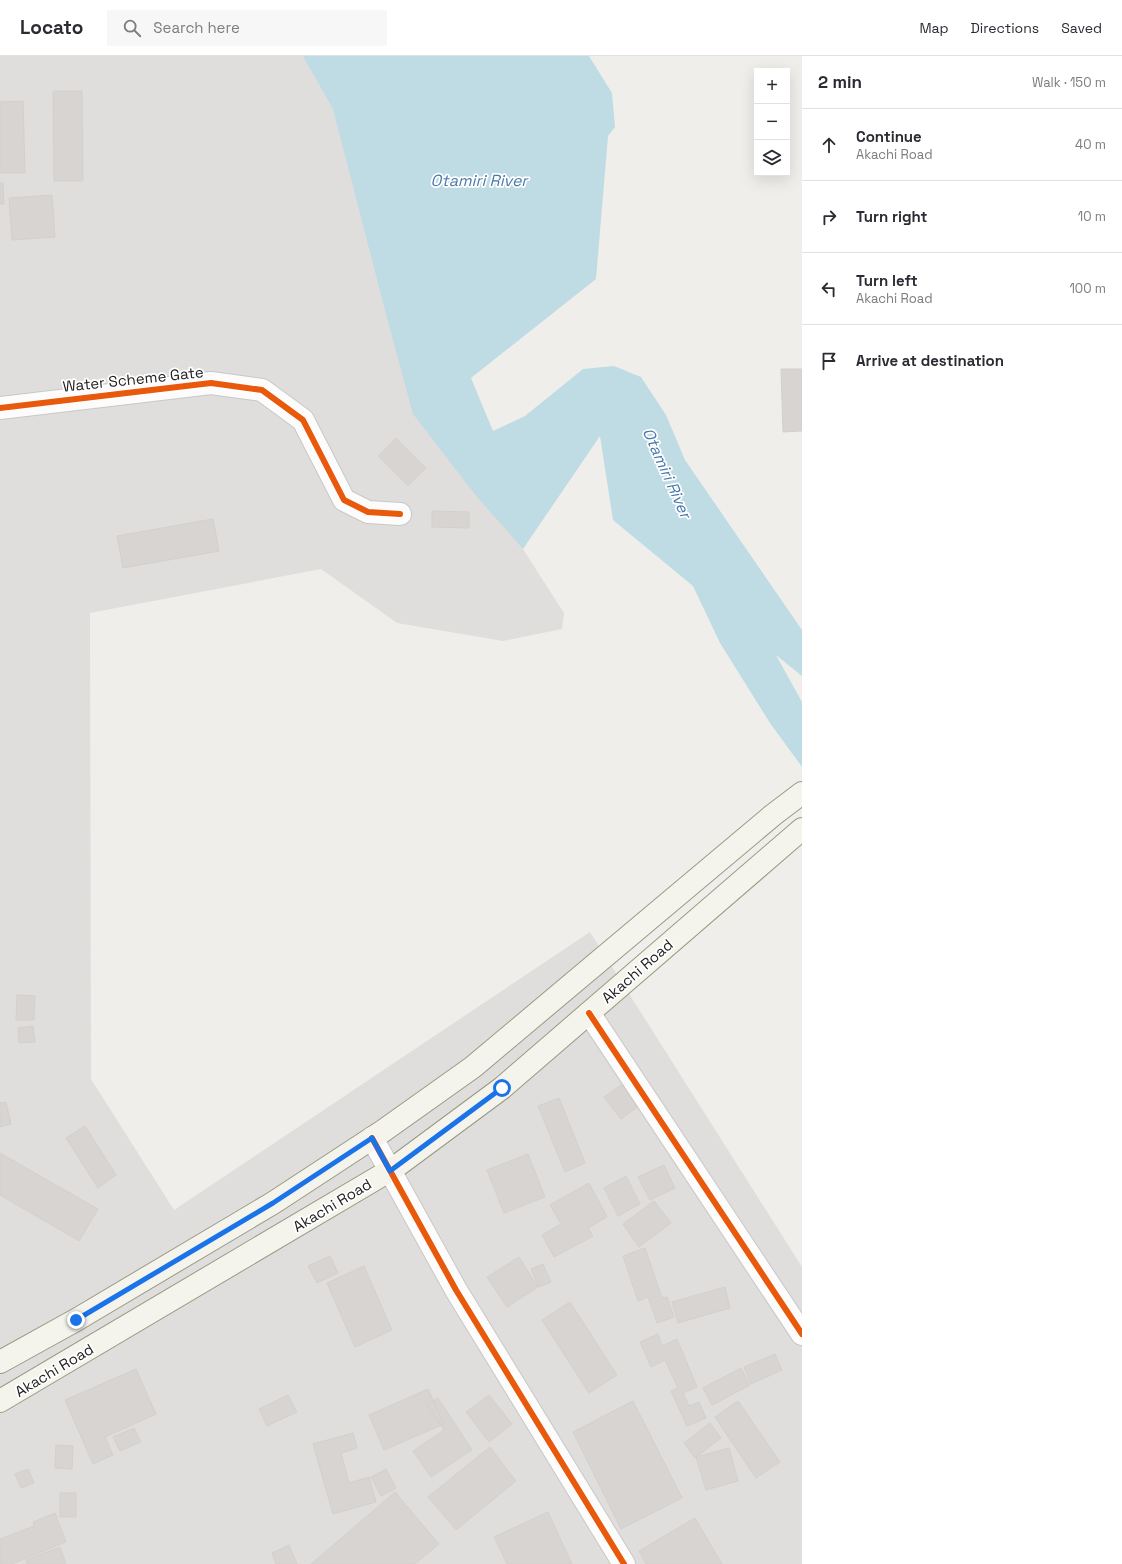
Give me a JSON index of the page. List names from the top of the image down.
{
  "streets": {
    "main road": ["Akachi Road"],
    "street": ["Water Scheme Gate"]
  },
  "water": ["Otamiri River"],
  "page": {
    "header": "Locato",
    "search": "Search here",
    "nav": ["Map", "Directions", "Saved"],
    "heading": ["2 min", "Walk · 150 m"],
    "map_buttons": ["+", "−"],
    "list": [
      ["Continue", "Akachi Road", "40 m"],
      ["Turn right", "10 m"],
      ["Turn left", "Akachi Road", "100 m"],
      "Arrive at destination"
    ]
  }
}
